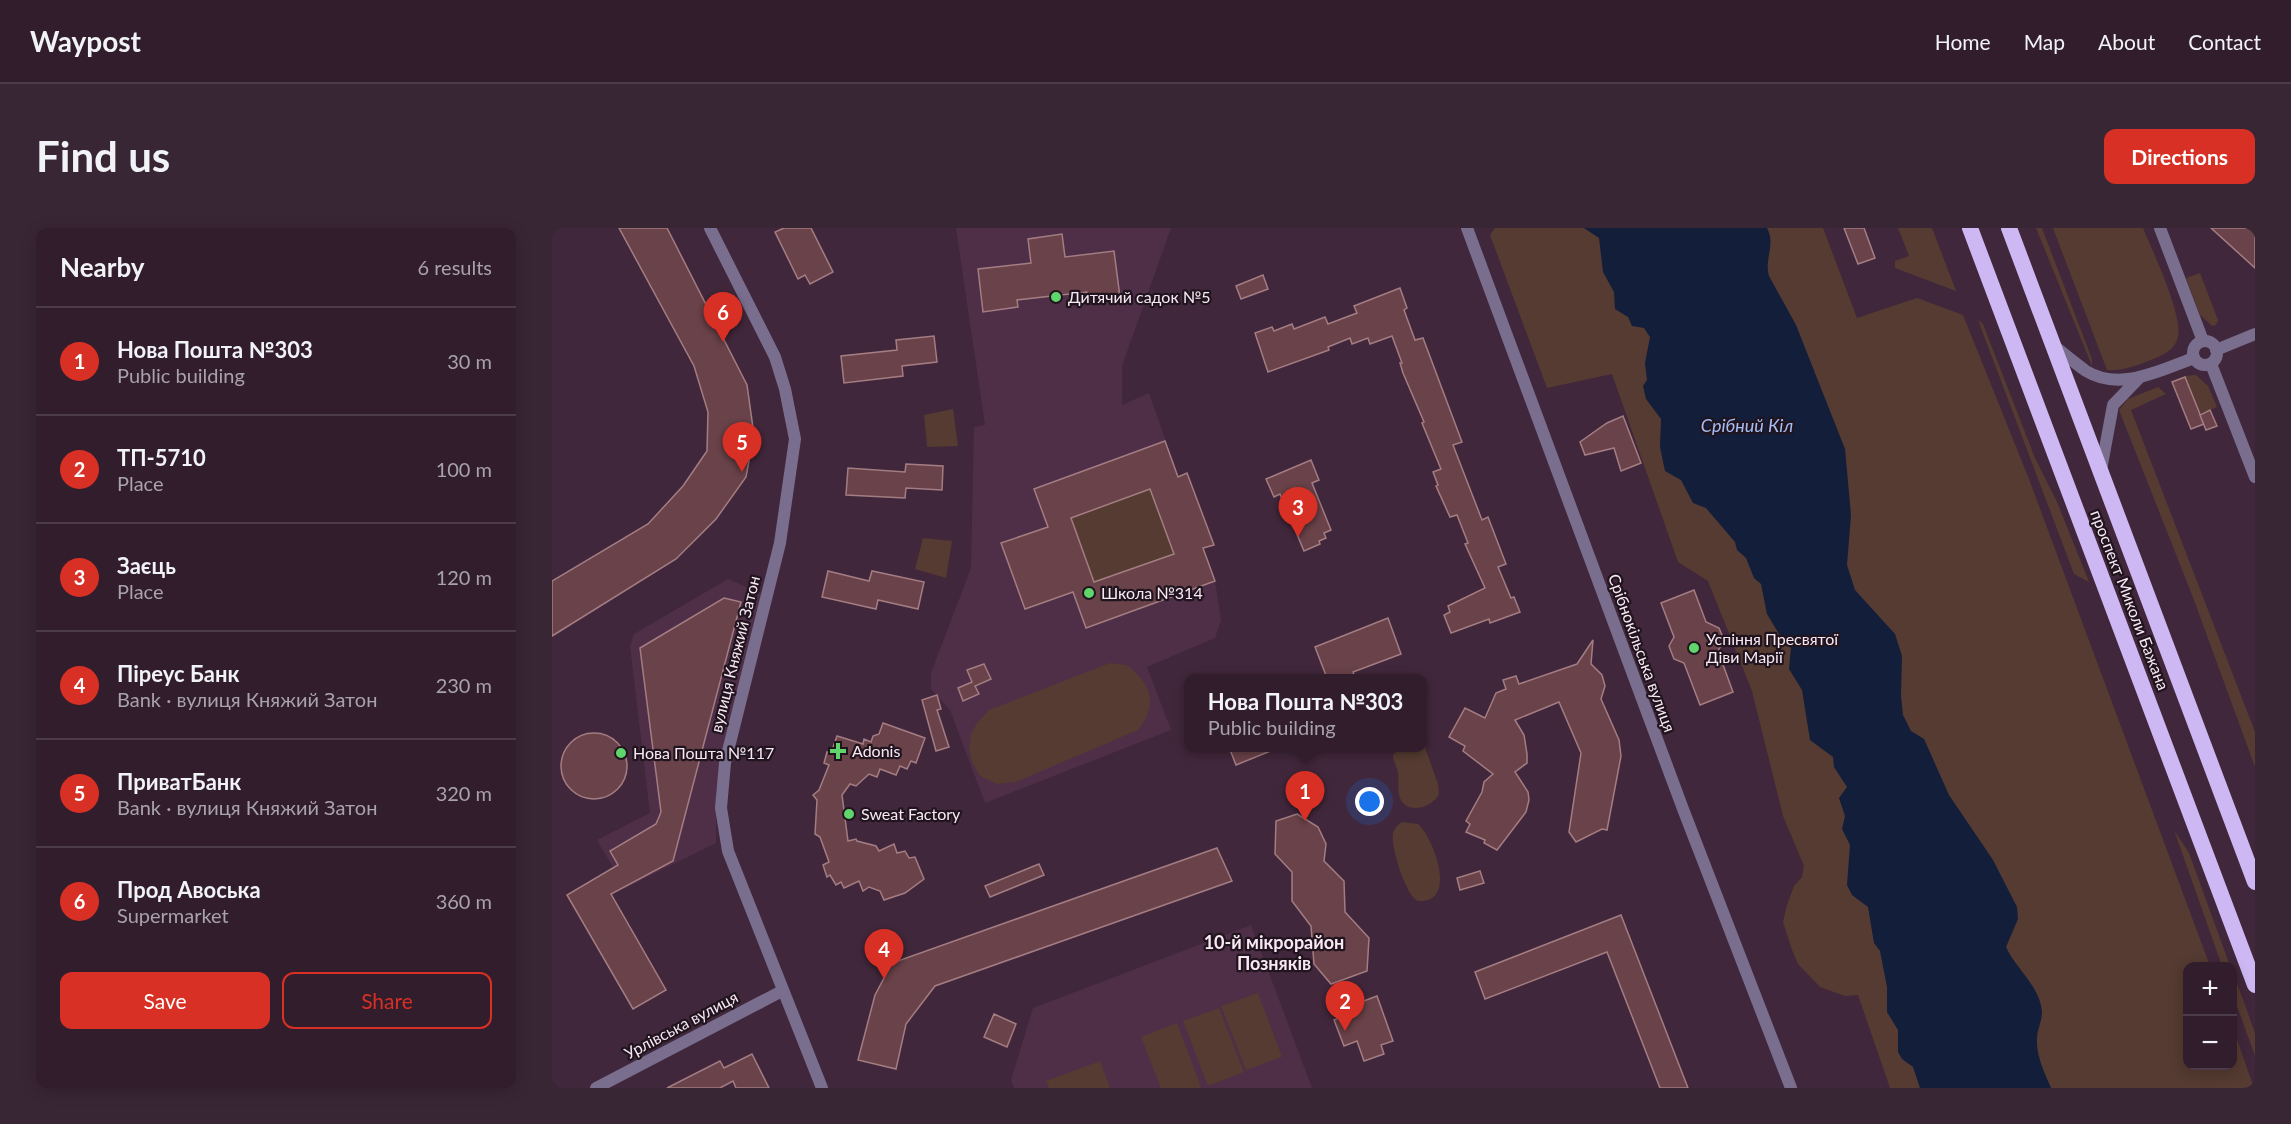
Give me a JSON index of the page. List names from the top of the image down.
{
  "streets": {
    "highway": ["проспект Миколи Бажана"],
    "street": ["Срібнокільська вулиця", "вулиця Княжий Затон", "Урлівська вулиця"]
  },
  "crossings": [
    ["вулиця Княжий Затон", "Урлівська вулиця"]
  ],
  "districts": ["10-й мікрорайон Позняків"],
  "water": ["Срібний Кіл"],
  "places": {
    "other": [
      "Дитячий садок №5",
      "Школа №314",
      "Успіння Пресвятої Діви Марії",
      "Нова Пошта №117",
      "Sweat Factory"
    ],
    "health": ["Adonis"]
  },
  "page": {
    "header": "Waypost",
    "nav": [
      "Home",
      "Map",
      "About",
      "Contact"
    ],
    "buttons": [
      "Directions",
      ["Save", "Share"]
    ],
    "title": "Find us",
    "heading": ["Nearby", "6 results"],
    "pins": [
      "6",
      "5",
      "3",
      "1",
      "4",
      "2"
    ],
    "list": [
      {
        "mark": "1",
        "name": "Нова Пошта №303",
        "note": "Public building",
        "value": "30 m"
      },
      {
        "mark": "2",
        "name": "ТП-5710",
        "note": "Place",
        "value": "100 m"
      },
      {
        "mark": "3",
        "name": "Заєць",
        "note": "Place",
        "value": "120 m"
      },
      {
        "mark": "4",
        "name": "Піреус Банк",
        "note": "Bank · вулиця Княжий Затон",
        "value": "230 m"
      },
      {
        "mark": "5",
        "name": "ПриватБанк",
        "note": "Bank · вулиця Княжий Затон",
        "value": "320 m"
      },
      {
        "mark": "6",
        "name": "Прод Авоська",
        "note": "Supermarket",
        "value": "360 m"
      }
    ],
    "popup": ["Нова Пошта №303", "Public building"],
    "map_buttons": ["+", "−"]
  }
}
